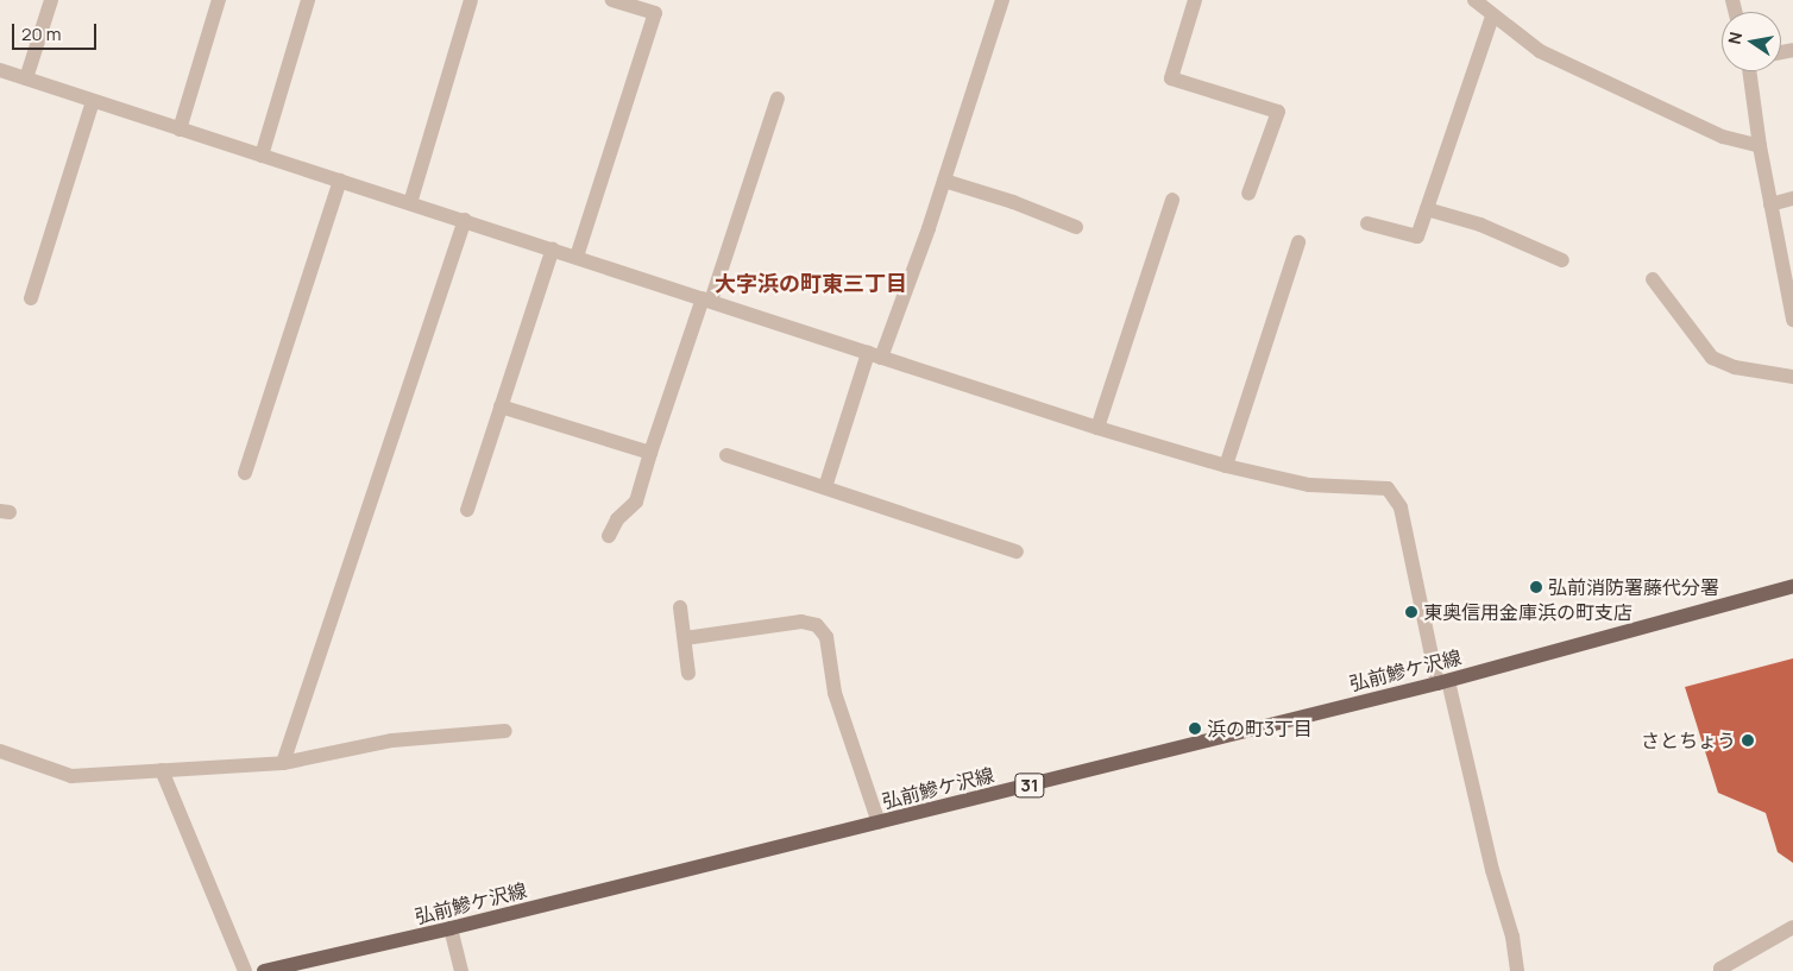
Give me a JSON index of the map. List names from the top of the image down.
{
  "streets": {
    "main road": ["弘前鰺ケ沢線", "31"]
  },
  "districts": ["大字浜の町東三丁目"],
  "places": [
    "弘前消防署藤代分署",
    "東奥信用金庫浜の町支店",
    "浜の町3丁目",
    "さとちょう"
  ],
  "scale_bar": "20 m",
  "north": "left"
}
